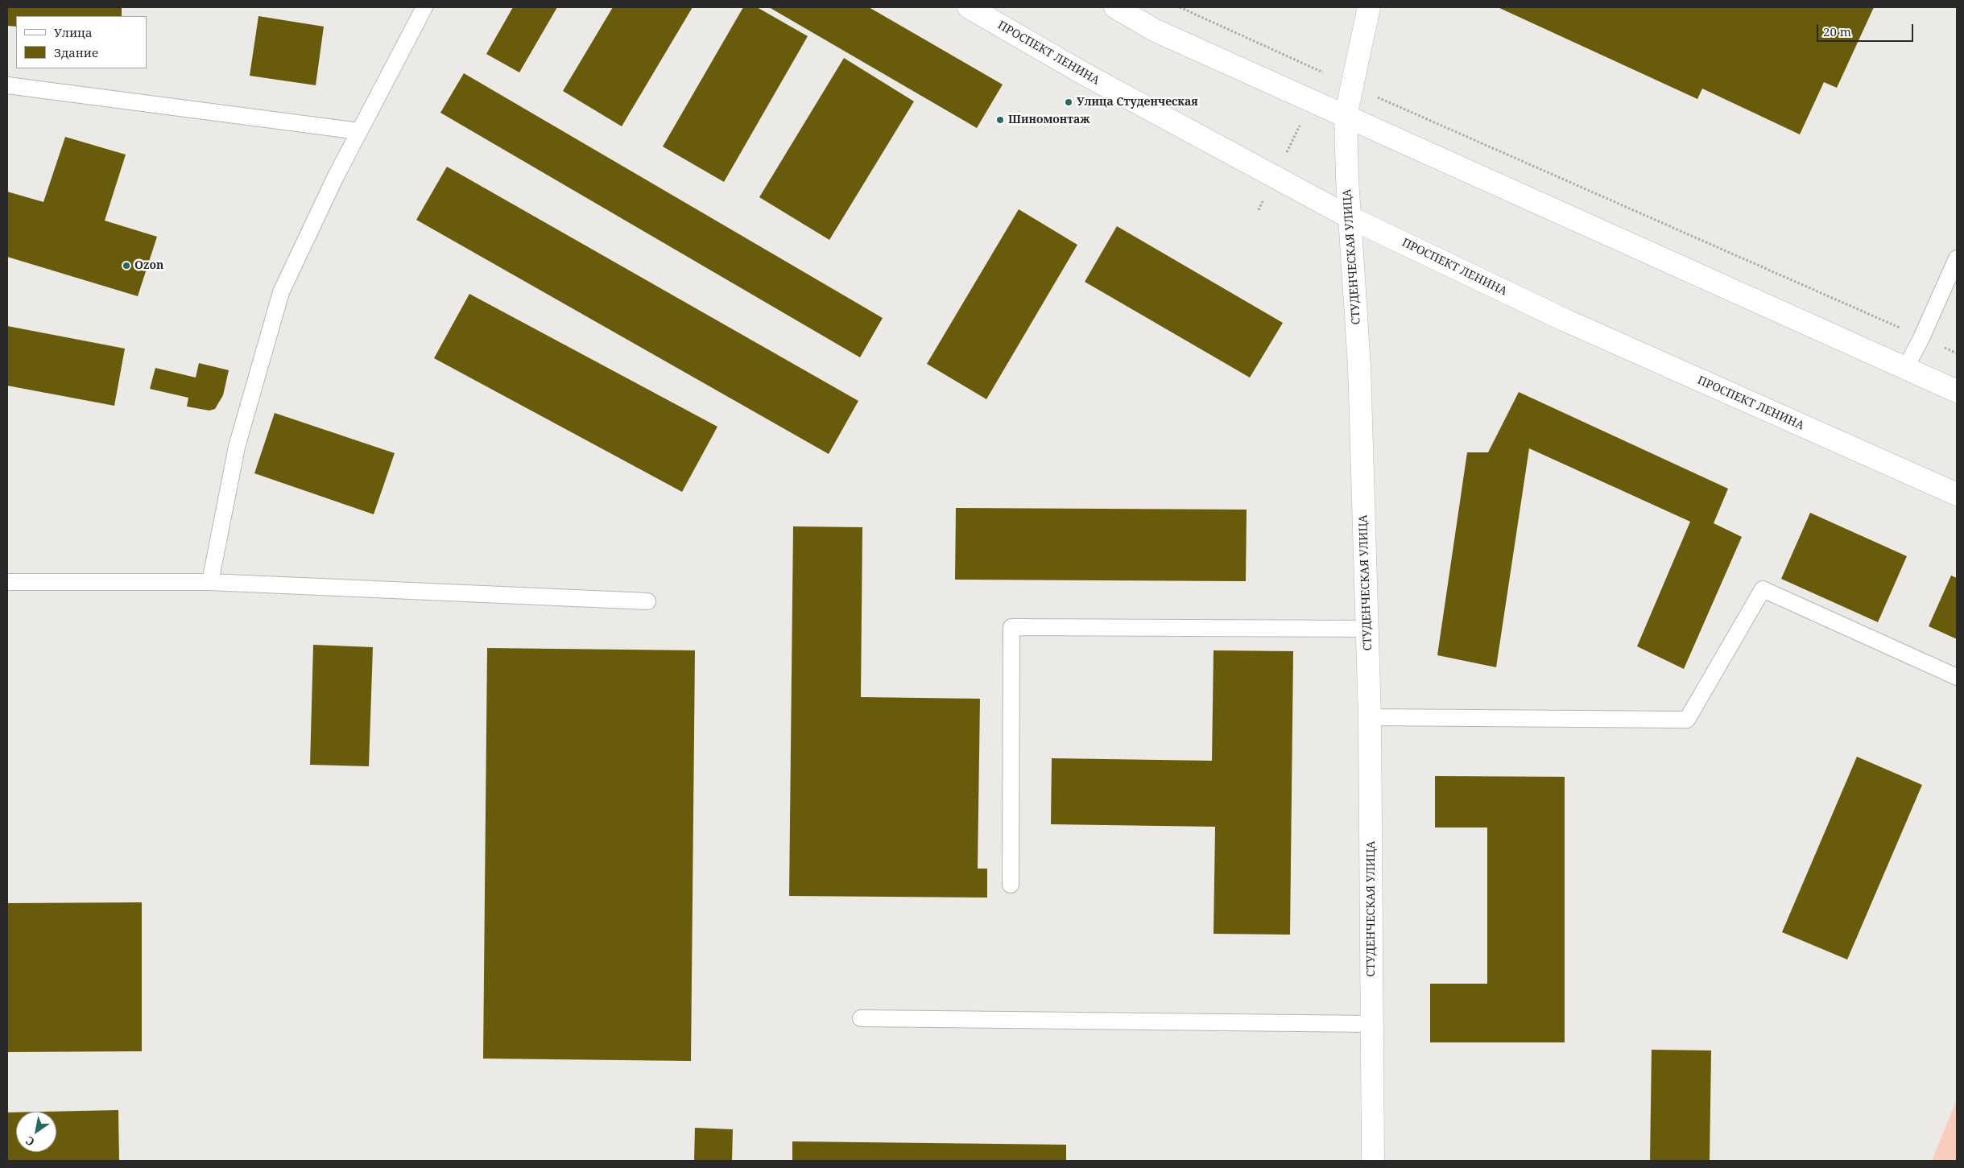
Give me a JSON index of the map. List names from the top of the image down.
{
  "streets": {
    "main road": ["ПРОСПЕКТ ЛЕНИНА", "СТУДЕНЧЕСКАЯ УЛИЦА"]
  },
  "crossings": [
    ["ПРОСПЕКТ ЛЕНИНА", "СТУДЕНЧЕСКАЯ УЛИЦА"]
  ],
  "places": ["Улица Студенческая", "Шиномонтаж", "Ozon"],
  "legend": ["Улица", "Здание"],
  "scale_bar": "20 m",
  "north": "bottom left"
}
